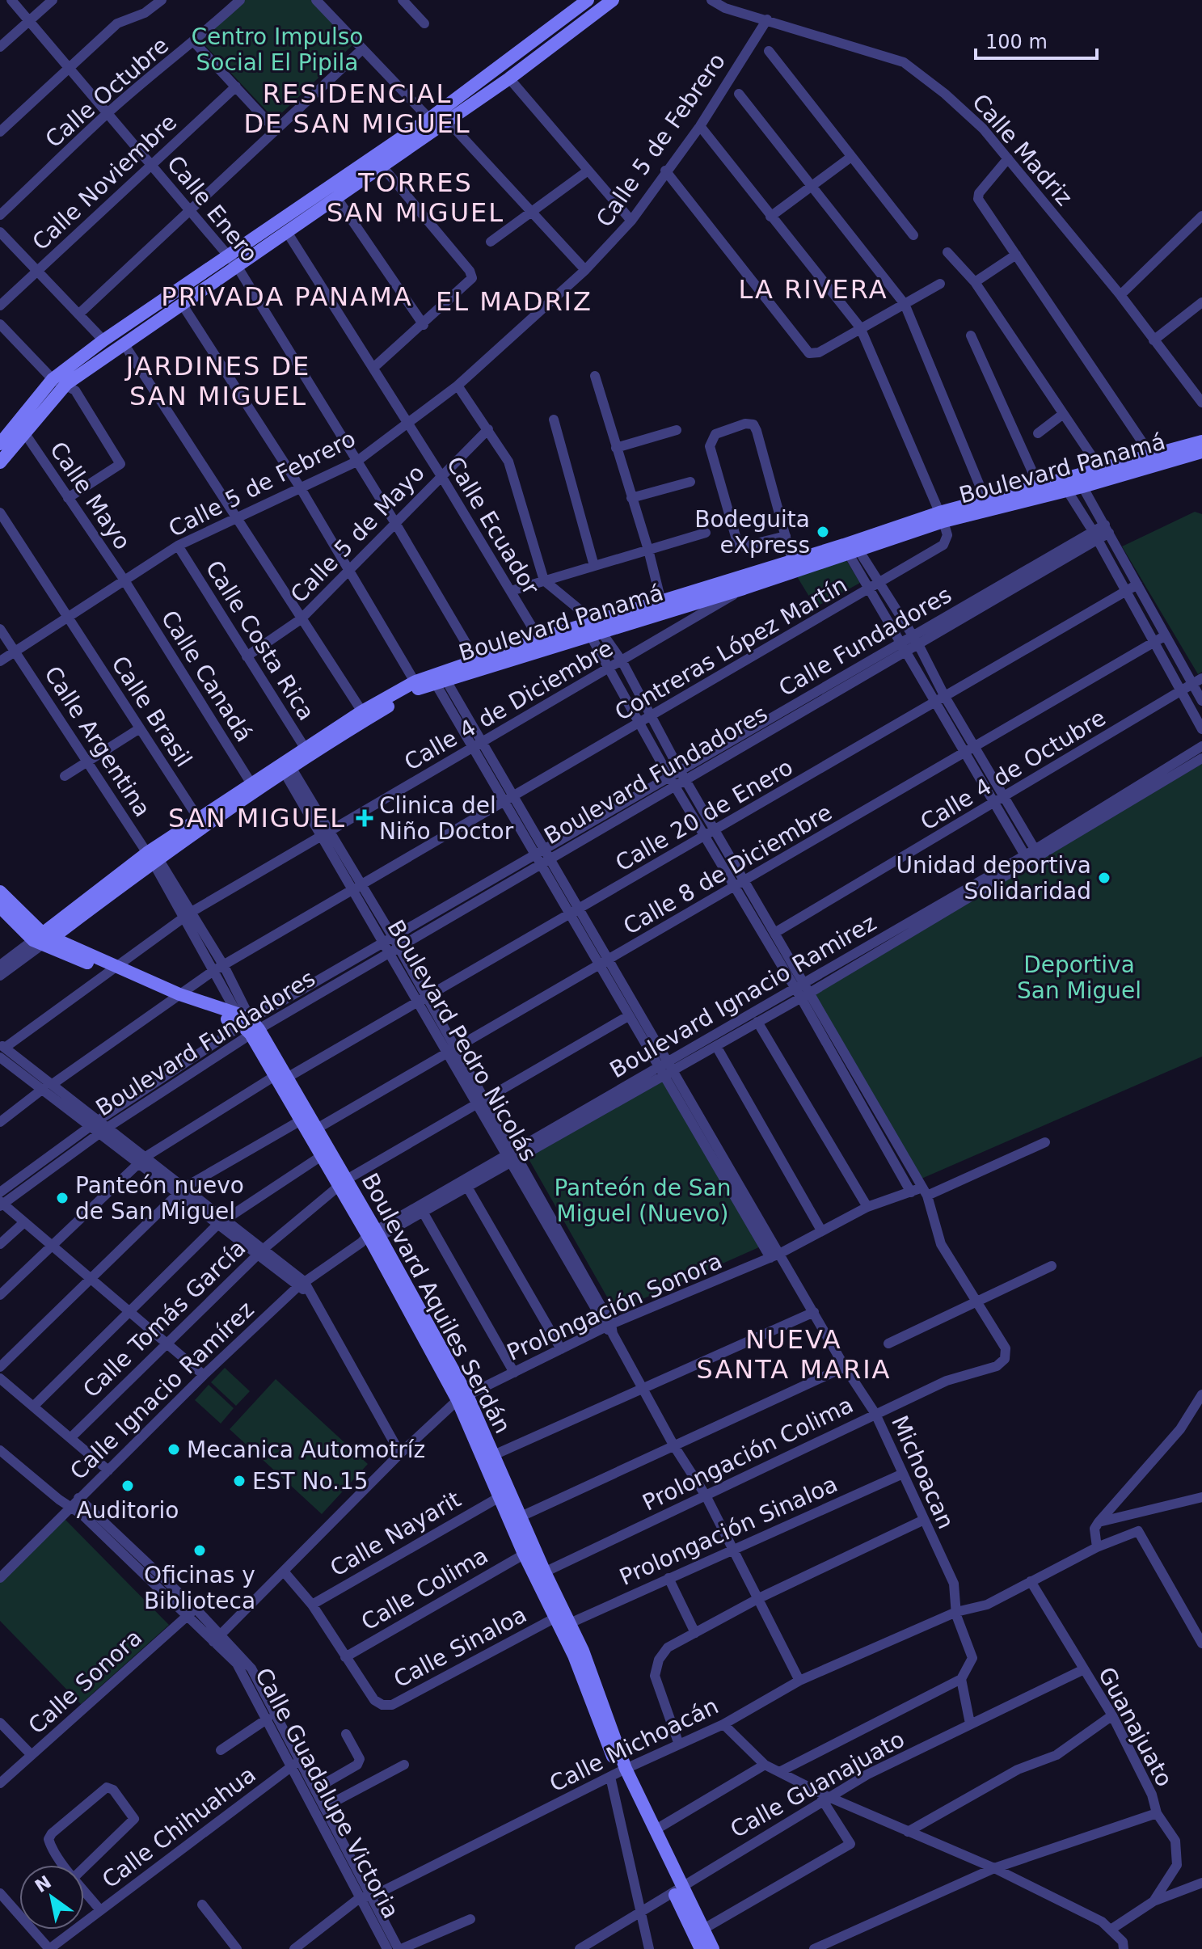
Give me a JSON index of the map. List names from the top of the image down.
{
  "streets": {
    "street": [
      "Calle Octubre",
      "Calle 5 de Febrero",
      "Calle Madriz",
      "Calle Noviembre",
      "Calle Enero",
      "Boulevard Panamá",
      "Calle Mayo",
      "Calle Ecuador",
      "Calle 5 de Mayo",
      "Calle Costa Rica",
      "Calle Fundadores",
      "Contreras López Martín",
      "Calle Canadá",
      "Calle 4 de Diciembre",
      "Calle Brasil",
      "Calle Argentina",
      "Calle 4 de Octubre",
      "Boulevard Fundadores",
      "Calle 20 de Enero",
      "Calle 8 de Diciembre",
      "Boulevard Ignacio Ramirez",
      "Boulevard Pedro Nicolás",
      "Boulevard Aquiles Serdán",
      "Prolongación Sonora",
      "Calle Tomás García",
      "Calle Ignacio Ramírez",
      "Prolongación Colima",
      "Michoacan",
      "Prolongación Sinaloa",
      "Calle Nayarit",
      "Calle Colima",
      "Calle Sinaloa",
      "Calle Sonora",
      "Guanajuato",
      "Calle Michoacán",
      "Calle Guanajuato",
      "Calle Guadalupe Victoria",
      "Calle Chihuahua"
    ]
  },
  "crossings": [
    ["Calle Octubre", "Calle Enero"],
    ["Calle 5 de Febrero", "Calle Madriz"],
    ["Calle 5 de Febrero", "Calle Enero"],
    ["Calle 5 de Febrero", "Calle Mayo"],
    ["Calle 5 de Febrero", "Calle Ecuador"],
    ["Calle 5 de Febrero", "Calle Costa Rica"],
    ["Calle 5 de Febrero", "Calle Canadá"],
    ["Calle 5 de Febrero", "Calle Brasil"],
    ["Calle 5 de Febrero", "Calle Argentina"],
    ["Calle Noviembre", "Calle Enero"],
    ["Calle Enero", "Boulevard Panamá"],
    ["Calle Enero", "Calle 5 de Mayo"],
    ["Boulevard Panamá", "Calle Ecuador"],
    ["Boulevard Panamá", "Calle Costa Rica"],
    ["Boulevard Panamá", "Contreras López Martín"],
    ["Boulevard Panamá", "Calle Canadá"],
    ["Boulevard Panamá", "Calle 4 de Diciembre"],
    ["Boulevard Panamá", "Calle Brasil"],
    ["Boulevard Panamá", "Calle Argentina"],
    ["Calle Mayo", "Calle Canadá"],
    ["Calle Ecuador", "Calle 5 de Mayo"],
    ["Calle 5 de Mayo", "Calle Costa Rica"],
    ["Calle Fundadores", "Boulevard Fundadores"],
    ["Calle Fundadores", "Boulevard Pedro Nicolás"],
    ["Contreras López Martín", "Boulevard Pedro Nicolás"],
    ["Calle 4 de Diciembre", "Calle Argentina"],
    ["Calle 4 de Diciembre", "Boulevard Pedro Nicolás"],
    ["Boulevard Fundadores", "Boulevard Pedro Nicolás"],
    ["Boulevard Fundadores", "Boulevard Aquiles Serdán"],
    ["Calle 20 de Enero", "Boulevard Pedro Nicolás"],
    ["Calle 20 de Enero", "Boulevard Aquiles Serdán"],
    ["Calle 8 de Diciembre", "Boulevard Pedro Nicolás"],
    ["Calle 8 de Diciembre", "Boulevard Aquiles Serdán"],
    ["Boulevard Ignacio Ramirez", "Boulevard Pedro Nicolás"],
    ["Boulevard Ignacio Ramirez", "Boulevard Aquiles Serdán"],
    ["Boulevard Ignacio Ramirez", "Calle Ignacio Ramírez"],
    ["Boulevard Pedro Nicolás", "Prolongación Sonora"],
    ["Boulevard Pedro Nicolás", "Prolongación Colima"],
    ["Boulevard Pedro Nicolás", "Prolongación Sinaloa"],
    ["Boulevard Pedro Nicolás", "Calle Michoacán"],
    ["Boulevard Aquiles Serdán", "Prolongación Sonora"],
    ["Boulevard Aquiles Serdán", "Calle Tomás García"],
    ["Boulevard Aquiles Serdán", "Calle Ignacio Ramírez"],
    ["Boulevard Aquiles Serdán", "Prolongación Colima"],
    ["Boulevard Aquiles Serdán", "Prolongación Sinaloa"],
    ["Boulevard Aquiles Serdán", "Calle Nayarit"],
    ["Boulevard Aquiles Serdán", "Calle Colima"],
    ["Boulevard Aquiles Serdán", "Calle Sinaloa"],
    ["Boulevard Aquiles Serdán", "Calle Michoacán"],
    ["Boulevard Aquiles Serdán", "Calle Guanajuato"],
    ["Prolongación Sonora", "Michoacan"],
    ["Prolongación Sonora", "Calle Guadalupe Victoria"],
    ["Calle Ignacio Ramírez", "Calle Guadalupe Victoria"],
    ["Prolongación Colima", "Michoacan"],
    ["Michoacan", "Prolongación Sinaloa"],
    ["Michoacan", "Calle Michoacán"],
    ["Prolongación Sinaloa", "Calle Sinaloa"],
    ["Calle Colima", "Calle Sinaloa"],
    ["Calle Sonora", "Calle Guadalupe Victoria"],
    ["Guanajuato", "Calle Guanajuato"],
    ["Calle Michoacán", "Calle Guadalupe Victoria"],
    ["Calle Guadalupe Victoria", "Calle Chihuahua"]
  ],
  "districts": [
    "RESIDENCIAL DE SAN MIGUEL",
    "TORRES SAN MIGUEL",
    "LA RIVERA",
    "PRIVADA PANAMA",
    "EL MADRIZ",
    "JARDINES DE SAN MIGUEL",
    "SAN MIGUEL",
    "NUEVA SANTA MARIA"
  ],
  "parks": ["Centro Impulso Social El Pipila", "Deportiva San Miguel", "Panteón de San Miguel (Nuevo)"],
  "places": {
    "other": [
      "Bodeguita eXpress",
      "Unidad deportiva Solidaridad",
      "Panteón nuevo de San Miguel",
      "Mecanica Automotríz",
      "EST No.15",
      "Auditorio",
      "Oficinas y Biblioteca"
    ],
    "health": ["Clinica del Niño Doctor"]
  },
  "scale_bar": "100 m",
  "north": "top left"
}
